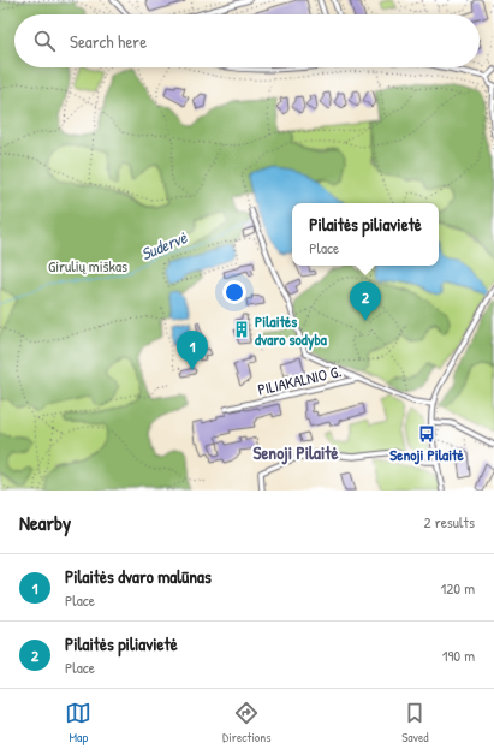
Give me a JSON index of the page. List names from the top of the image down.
{
  "streets": {
    "street": ["PILIAKALNIO G."]
  },
  "districts": ["Senoji Pilaitė"],
  "water": ["Sudervė"],
  "parks": ["Girulių miškas"],
  "places": {
    "building": ["Pilaitės dvaro sodyba"],
    "bus stop": ["Senoji Pilaitė"]
  },
  "page": {
    "search": "Search here",
    "popup": ["Pilaitės piliavietė", "Place"],
    "pins": ["2", "1"],
    "heading": ["Nearby", "2 results"],
    "list": [
      {
        "mark": "1",
        "name": "Pilaitės dvaro malūnas",
        "note": "Place",
        "value": "120 m"
      },
      {
        "mark": "2",
        "name": "Pilaitės piliavietė",
        "note": "Place",
        "value": "190 m"
      }
    ],
    "nav": ["Map", "Directions", "Saved"]
  }
}
